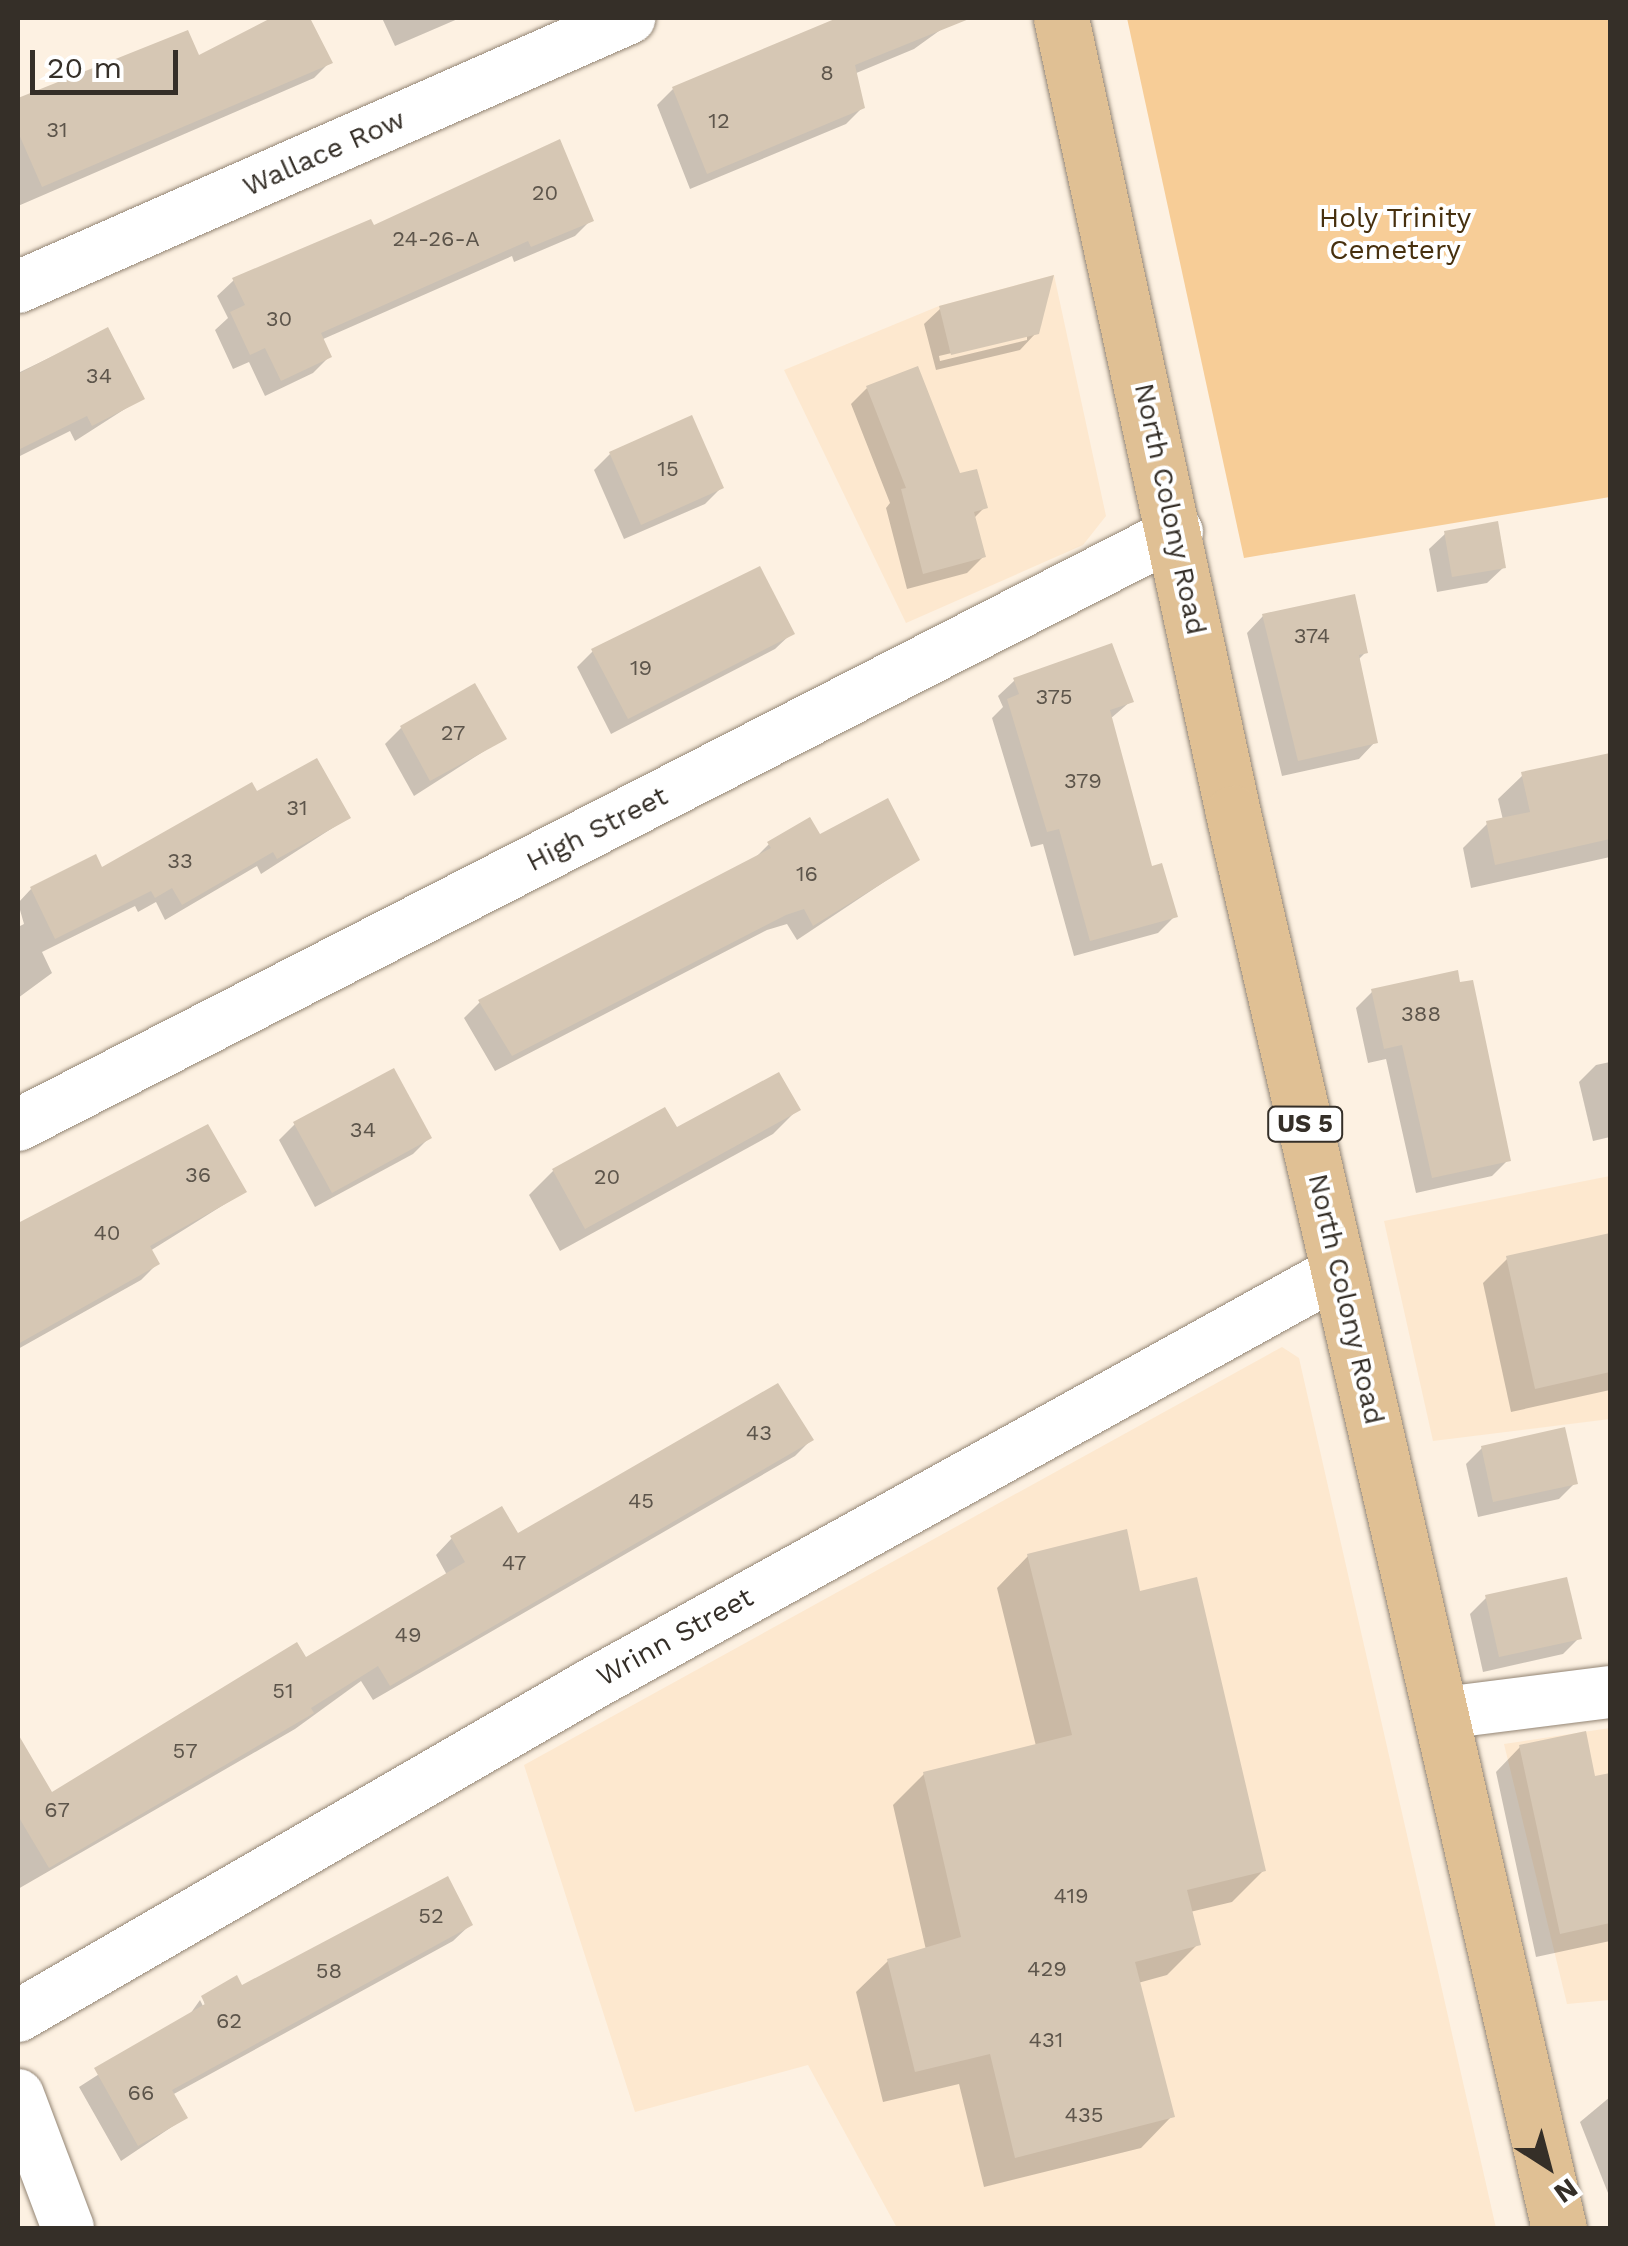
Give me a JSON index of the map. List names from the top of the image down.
{
  "streets": {
    "main road": ["North Colony Road", "US 5"],
    "street": ["Wallace Row", "High Street", "Wrinn Street"]
  },
  "crossings": [
    ["North Colony Road", "High Street"],
    ["North Colony Road", "Wrinn Street"]
  ],
  "parks": ["Holy Trinity Cemetery"],
  "house_numbers": [
    "8",
    "12",
    "31",
    "20",
    "24-26-A",
    "30",
    "34",
    "15",
    "374",
    "19",
    "375",
    "27",
    "379",
    "31",
    "33",
    "16",
    "388",
    "34",
    "36",
    "20",
    "40",
    "43",
    "45",
    "47",
    "49",
    "51",
    "57",
    "67",
    "419",
    "52",
    "429",
    "58",
    "62",
    "431",
    "66",
    "435"
  ],
  "scale_bar": "20 m",
  "north": "bottom right"
}
